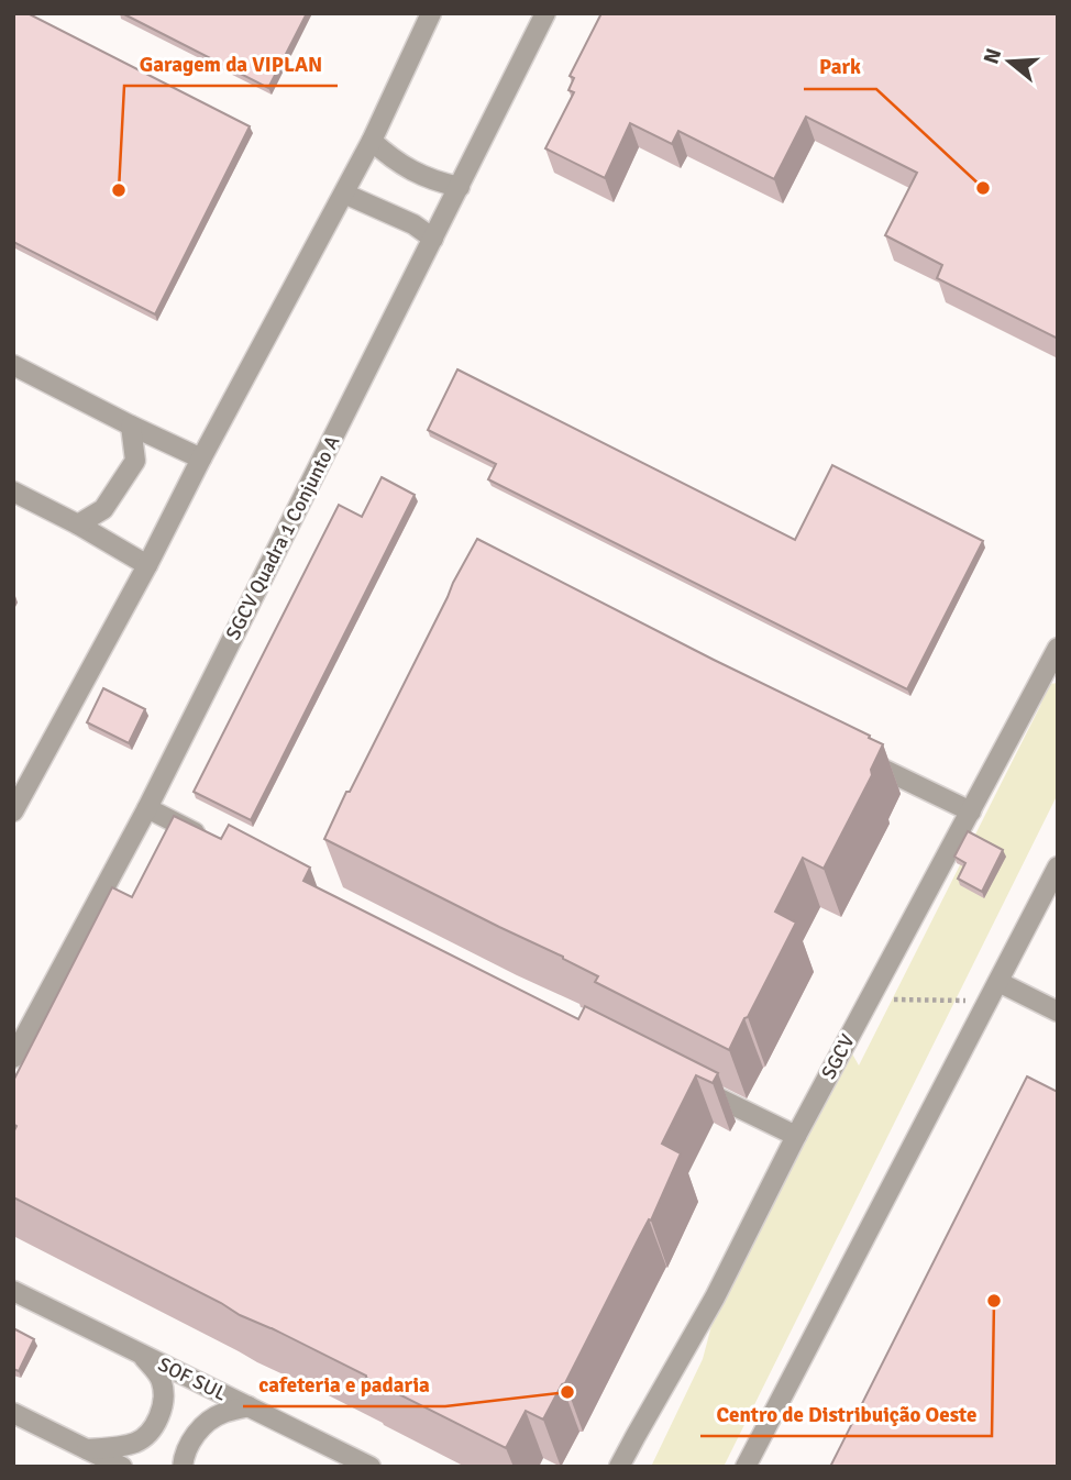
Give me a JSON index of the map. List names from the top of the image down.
{
  "streets": {
    "street": ["SGCV Quadra 1 Conjunto A", "SGCV", "SOF SUL"]
  },
  "places": [
    "Park",
    "Garagem da VIPLAN",
    "Centro de Distribuição Oeste",
    "cafeteria e padaria"
  ],
  "north": "left"
}
